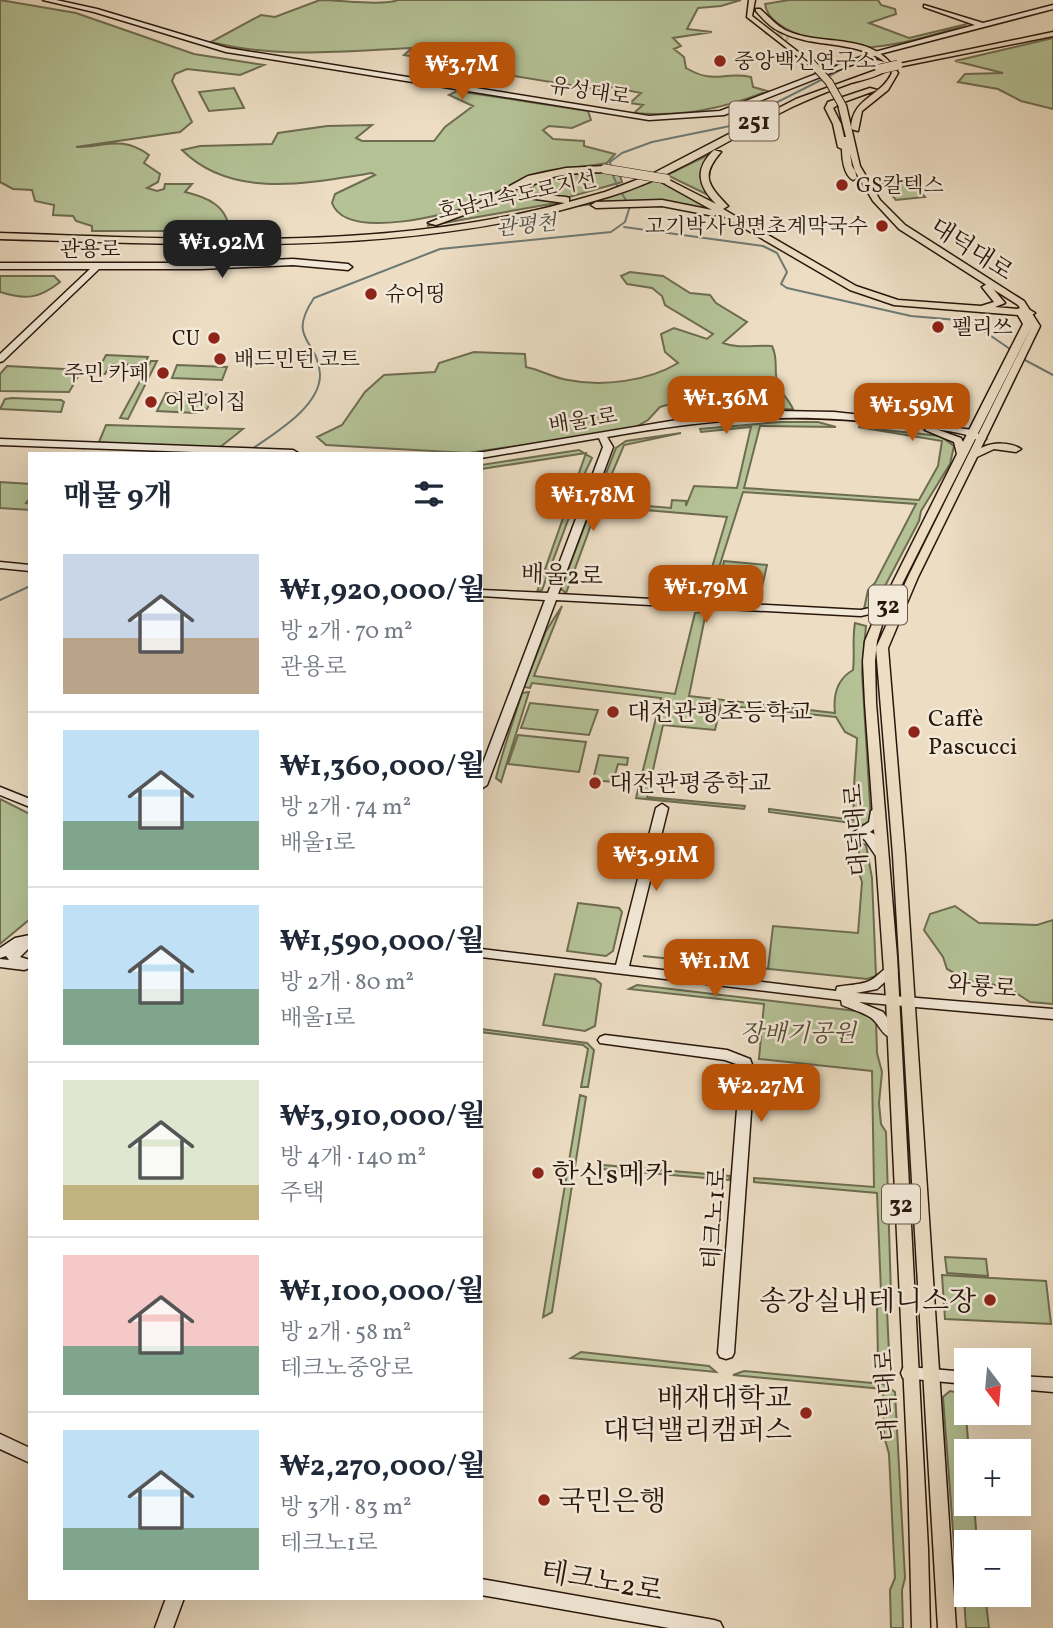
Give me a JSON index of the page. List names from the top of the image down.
{
  "streets": {
    "highway": ["251", "호남고속도로지선"],
    "main road": [
      "유성대로",
      "관용로",
      "대덕대로",
      "배울1로",
      "배울2로",
      "32",
      "와룡로",
      "테크노1로",
      "테크노2로"
    ]
  },
  "crossings": [
    ["호남고속도로지선", "대덕대로"],
    ["대덕대로", "배울1로"],
    ["대덕대로", "배울2로"],
    ["대덕대로", "와룡로"]
  ],
  "water": ["관평천"],
  "parks": ["장배기공원"],
  "places": [
    "중앙백신연구소",
    "GS칼텍스",
    "고기박사냉면초계막국수",
    "슈어띵",
    "펠리쓰",
    "CU",
    "배드민턴 코트",
    "주민 카페",
    "어린이집",
    "대전관평초등학교",
    "Caffè Pascucci",
    "대전관평중학교",
    "한신s메카",
    "송강실내테니스장",
    "배재대학교 대덕밸리캠퍼스",
    "국민은행"
  ],
  "north": "bottom",
  "page": {
    "price": [
      "₩3.7M",
      "₩1.92M",
      "₩1.36M",
      "₩1.59M",
      "₩1.78M",
      "₩1.79M",
      "₩3.91M",
      "₩1.1M",
      "₩2.27M"
    ],
    "heading": "매물 9개",
    "list": [
      {
        "name": "₩1,920,000/월",
        "note": "방 2개 · 70 m² · 관용로"
      },
      {
        "name": "₩1,360,000/월",
        "note": "방 2개 · 74 m² · 배울1로"
      },
      {
        "name": "₩1,590,000/월",
        "note": "방 2개 · 80 m² · 배울1로"
      },
      {
        "name": "₩3,910,000/월",
        "note": "방 4개 · 140 m² · 주택"
      },
      {
        "name": "₩1,100,000/월",
        "note": "방 2개 · 58 m² · 테크노중앙로"
      },
      {
        "name": "₩2,270,000/월",
        "note": "방 3개 · 83 m² · 테크노1로"
      }
    ],
    "map_buttons": ["+", "−"]
  }
}
